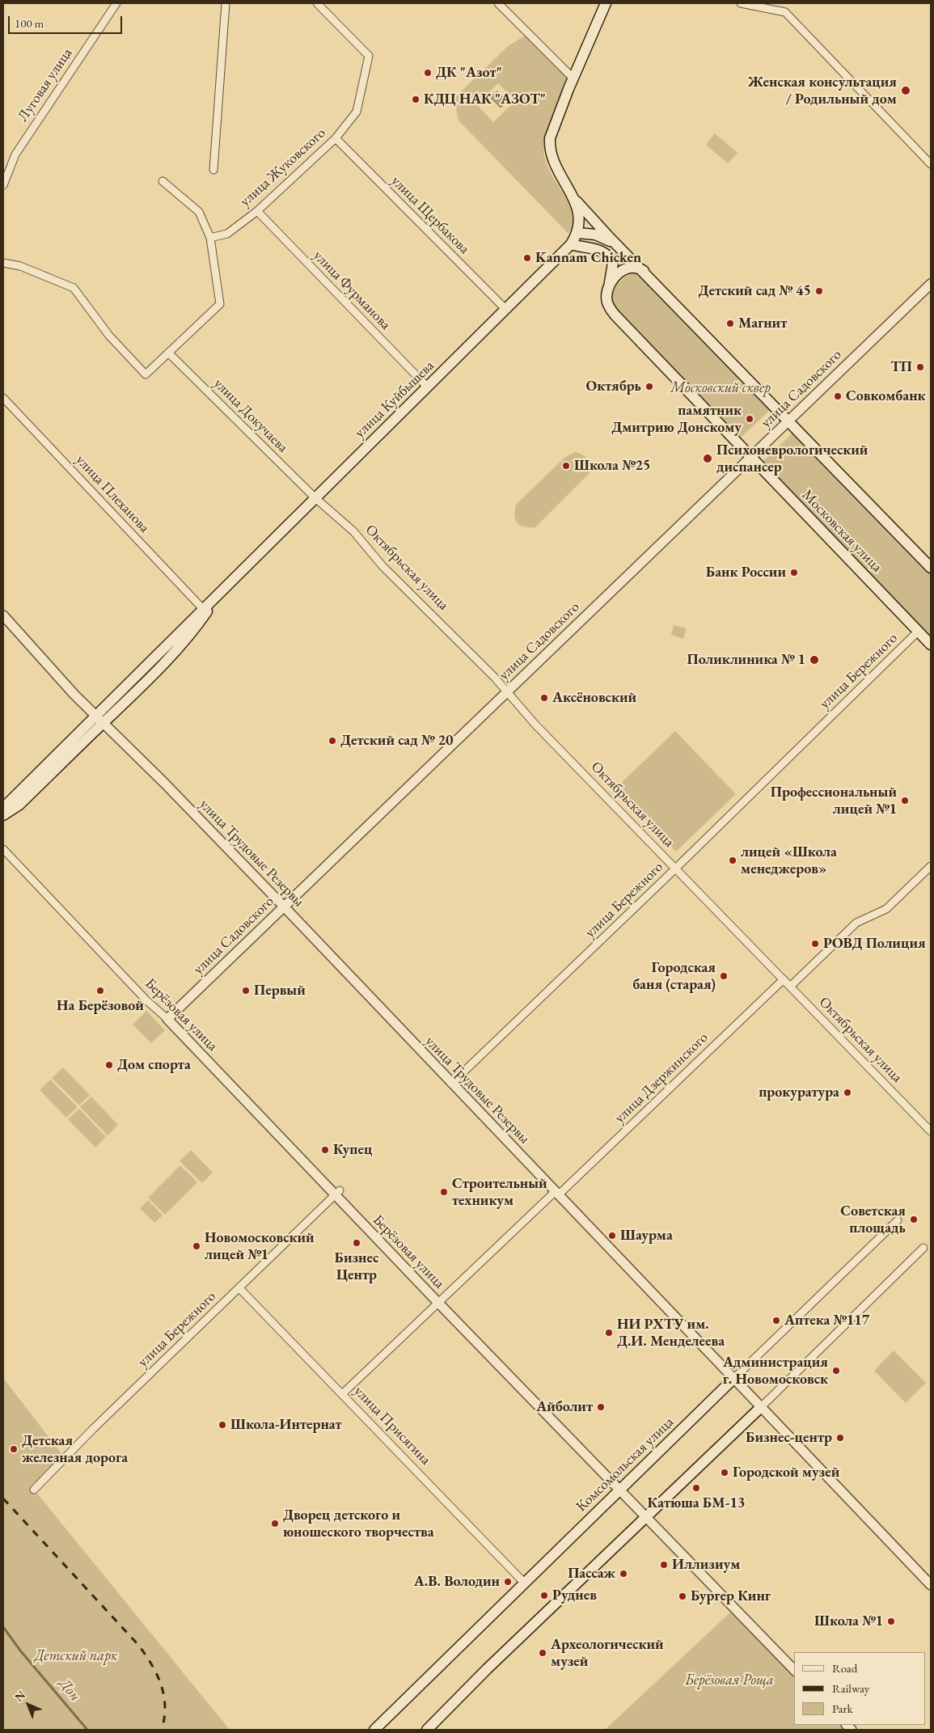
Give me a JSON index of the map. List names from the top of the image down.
{
  "streets": {
    "main road": ["улица Куйбышева", "Московская улица", "Комсомольская улица"],
    "street": [
      "Луговая улица",
      "улица Жуковского",
      "улица Щербакова",
      "улица Фурманова",
      "улица Садовского",
      "улица Докучаева",
      "улица Плеханова",
      "Октябрьская улица",
      "улица Бережного",
      "улица Трудовые Резервы",
      "Берёзовая улица",
      "улица Дзержинского",
      "улица Присягина"
    ]
  },
  "crossings": [
    ["улица Жуковского", "улица Щербакова"],
    ["улица Жуковского", "улица Фурманова"],
    ["улица Щербакова", "улица Куйбышева"],
    ["улица Фурманова", "улица Куйбышева"],
    ["улица Садовского", "Московская улица"],
    ["улица Садовского", "Октябрьская улица"],
    ["улица Садовского", "улица Трудовые Резервы"],
    ["улица Садовского", "Берёзовая улица"],
    ["улица Куйбышева", "улица Докучаева"],
    ["улица Куйбышева", "улица Плеханова"],
    ["улица Куйбышева", "Московская улица"],
    ["улица Куйбышева", "Октябрьская улица"],
    ["улица Куйбышева", "улица Трудовые Резервы"],
    ["улица Докучаева", "Октябрьская улица"],
    ["Московская улица", "улица Бережного"],
    ["Октябрьская улица", "улица Бережного"],
    ["Октябрьская улица", "улица Дзержинского"],
    ["улица Бережного", "улица Трудовые Резервы"],
    ["улица Бережного", "Берёзовая улица"],
    ["улица Бережного", "улица Присягина"],
    ["улица Трудовые Резервы", "улица Дзержинского"],
    ["улица Трудовые Резервы", "Комсомольская улица"],
    ["Берёзовая улица", "улица Дзержинского"],
    ["Берёзовая улица", "Комсомольская улица"],
    ["улица Дзержинского", "улица Присягина"],
    ["улица Присягина", "Комсомольская улица"]
  ],
  "water": ["Дон"],
  "parks": ["Московский сквер", "Детский парк", "Берёзовая Роща"],
  "places": [
    "ДК \"Азот\"",
    "Женская консультация / Родильный дом",
    "КДЦ НАК \"АЗОТ\"",
    "Kannam Chicken",
    "Детский сад № 45",
    "Магнит",
    "ТП",
    "Октябрь",
    "Совкомбанк",
    "памятник Дмитрию Донскому",
    "Психоневрологический диспансер",
    "Школа №25",
    "Банк России",
    "Поликлиника № 1",
    "Аксёновский",
    "Детский сад № 20",
    "Профессиональный лицей №1",
    "лицей «Школа менеджеров»",
    "РОВД Полиция",
    "Городская баня (старая)",
    "На Берёзовой",
    "Первый",
    "Дом спорта",
    "прокуратура",
    "Купец",
    "Строительный техникум",
    "Советская площадь",
    "Шаурма",
    "Бизнес Центр",
    "Новомосковский лицей №1",
    "Аптека №117",
    "НИ РХТУ им. Д.И. Менделеева",
    "Администрация г. Новомосковск",
    "Айболит",
    "Школа-Интернат",
    "Бизнес-центр",
    "Детская железная дорога",
    "Городской музей",
    "Катюша БМ-13",
    "Дворец детского и юношеского творчества",
    "Иллизиум",
    "Пассаж",
    "А.В. Володин",
    "Руднев",
    "Бургер Кинг",
    "Школа №1",
    "Археологический музей"
  ],
  "legend": ["Road", "Railway", "Park"],
  "scale_bar": "100 m",
  "north": "top left"
}
